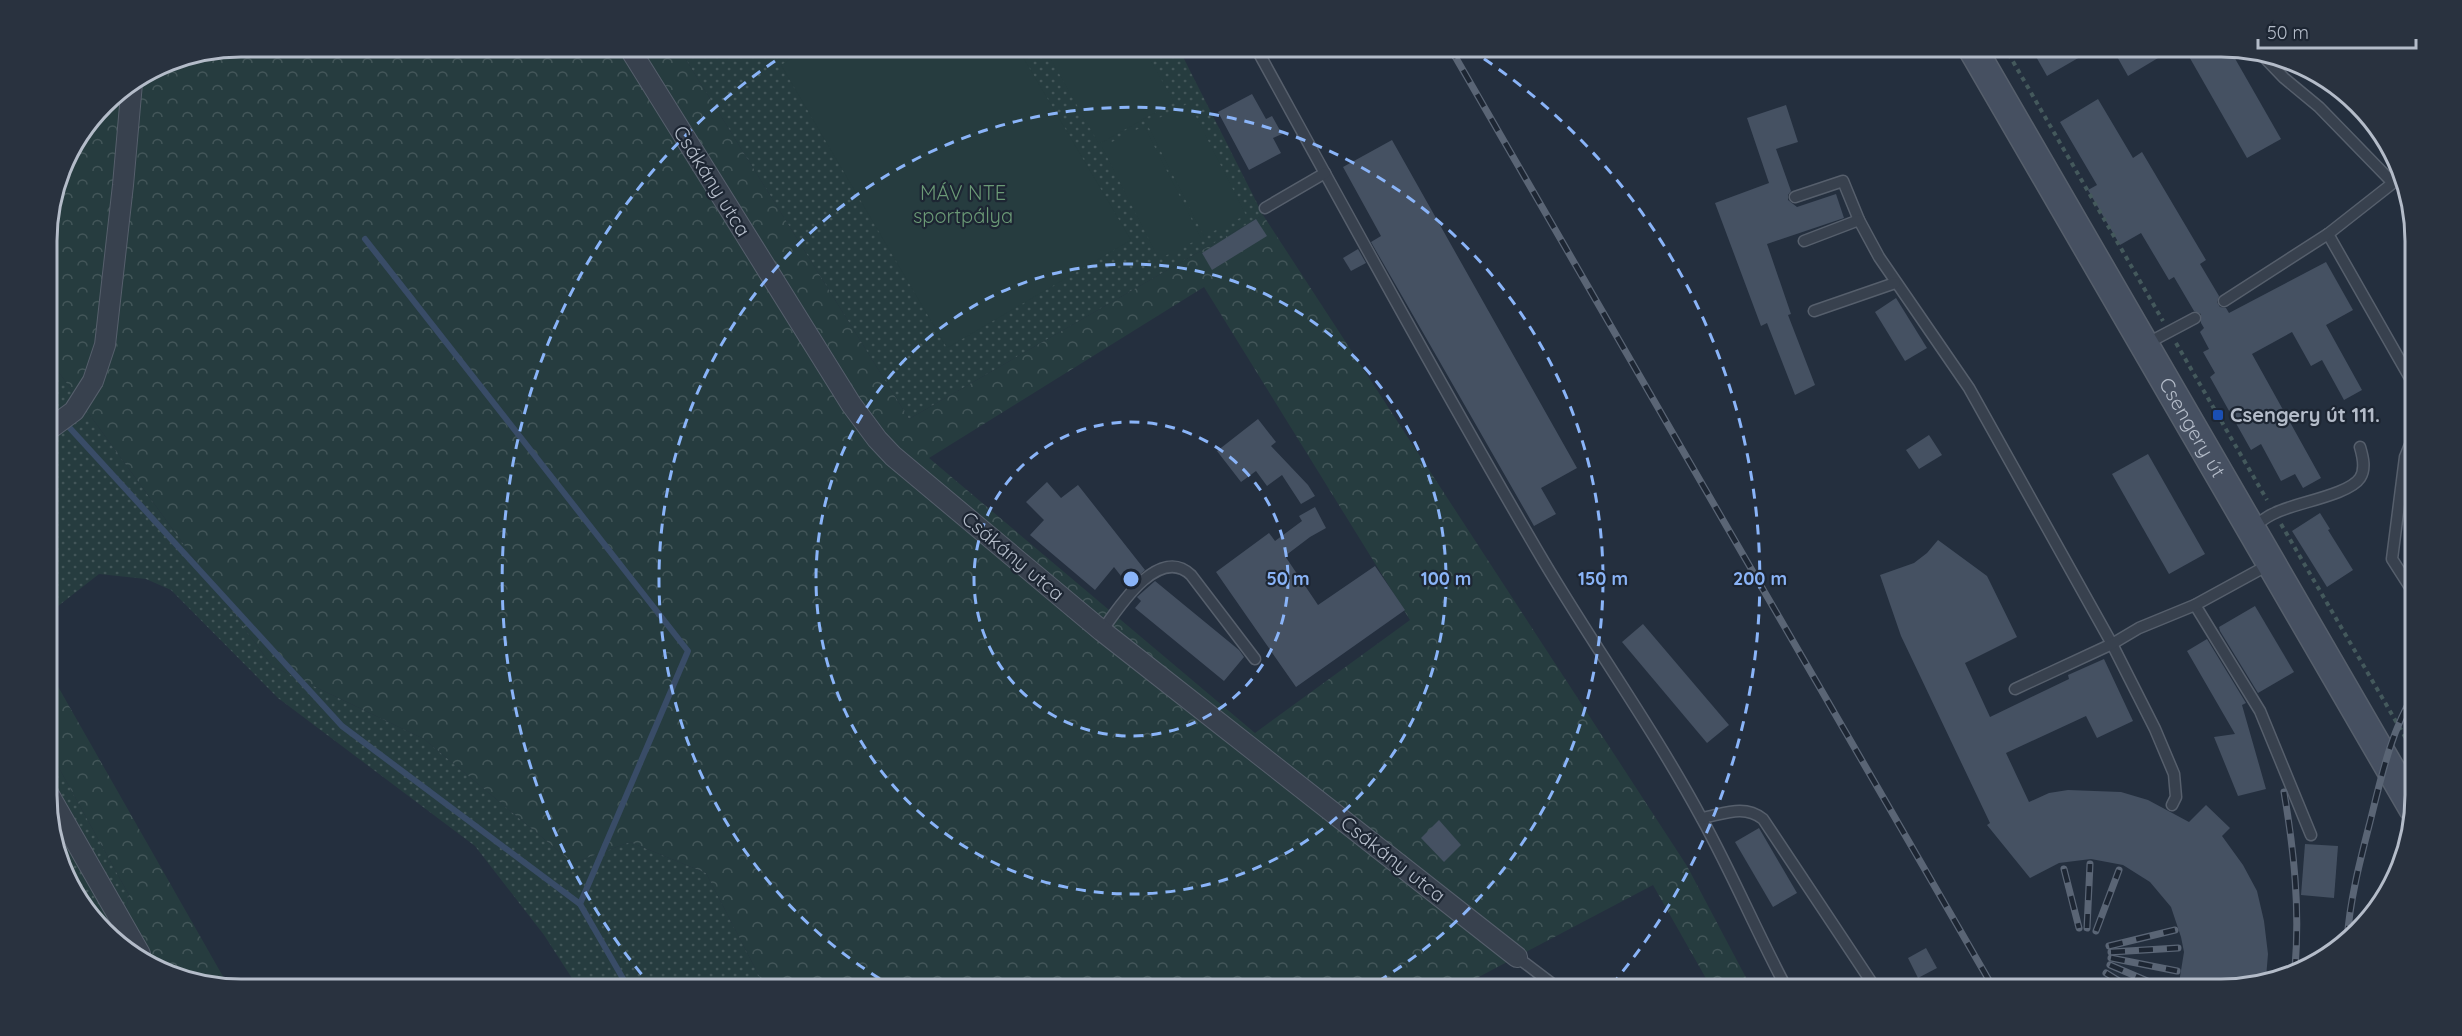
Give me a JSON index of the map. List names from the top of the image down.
{
  "streets": {
    "main road": ["Csengery út"],
    "street": ["Csákány utca"]
  },
  "parks": ["MÁV NTE sportpálya"],
  "places": {
    "transit": ["Csengery út 111."]
  },
  "scale_bar": "50 m",
  "rings": [
    "50 m",
    "100 m",
    "150 m",
    "200 m"
  ]
}
